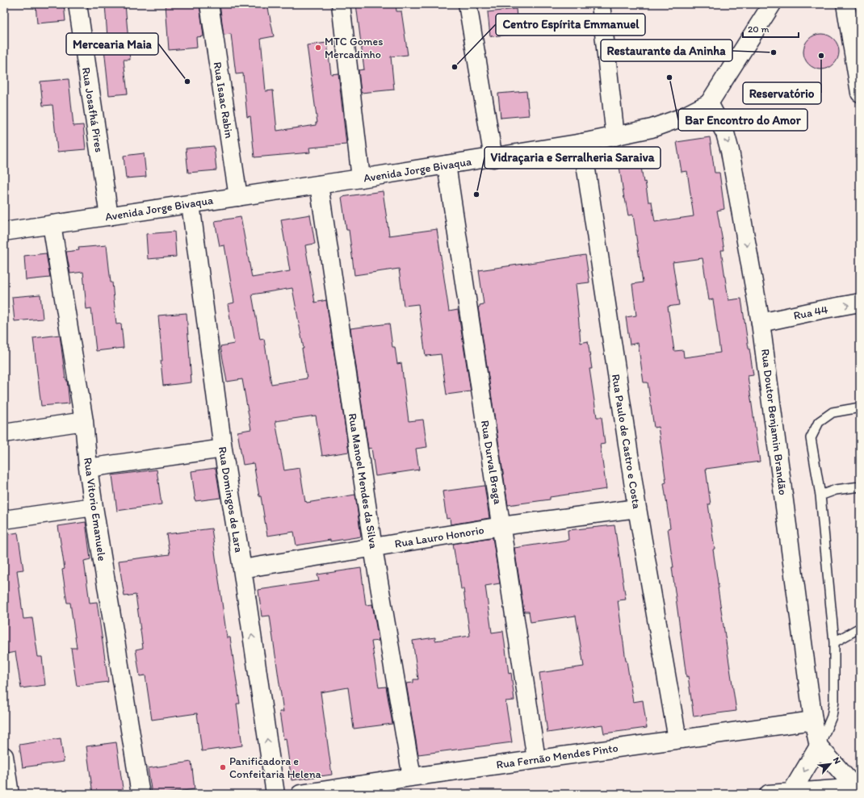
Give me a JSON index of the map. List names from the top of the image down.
{
  "streets": {
    "street": [
      "Rua Isaac Rabin",
      "Rua Josafhá Pires",
      "Avenida Jorge Bivaqua",
      "Rua 44",
      "Rua Doutor Benjamin Brandão",
      "Rua Paulo de Castro e Costa",
      "Rua Durval Braga",
      "Rua Manoel Mendes da Silva",
      "Rua Domingos de Lara",
      "Rua Vitorio Emanuele",
      "Rua Lauro Honorio",
      "Rua Fernão Mendes Pinto"
    ]
  },
  "crossings": [
    ["Rua Isaac Rabin", "Avenida Jorge Bivaqua"],
    ["Rua Josafhá Pires", "Avenida Jorge Bivaqua"],
    ["Avenida Jorge Bivaqua", "Rua Doutor Benjamin Brandão"],
    ["Avenida Jorge Bivaqua", "Rua Paulo de Castro e Costa"],
    ["Avenida Jorge Bivaqua", "Rua Durval Braga"],
    ["Avenida Jorge Bivaqua", "Rua Manoel Mendes da Silva"],
    ["Avenida Jorge Bivaqua", "Rua Domingos de Lara"],
    ["Avenida Jorge Bivaqua", "Rua Vitorio Emanuele"],
    ["Rua 44", "Rua Doutor Benjamin Brandão"],
    ["Rua Doutor Benjamin Brandão", "Rua Fernão Mendes Pinto"],
    ["Rua Paulo de Castro e Costa", "Rua Lauro Honorio"],
    ["Rua Paulo de Castro e Costa", "Rua Fernão Mendes Pinto"],
    ["Rua Durval Braga", "Rua Lauro Honorio"],
    ["Rua Durval Braga", "Rua Fernão Mendes Pinto"],
    ["Rua Manoel Mendes da Silva", "Rua Lauro Honorio"],
    ["Rua Manoel Mendes da Silva", "Rua Fernão Mendes Pinto"],
    ["Rua Domingos de Lara", "Rua Lauro Honorio"]
  ],
  "one_way": ["Rua 44", "Rua Domingos de Lara"],
  "places": [
    "MTC Gomes Mercadinho",
    "Restaurante da Aninha",
    "Reservatório",
    "Centro Espírita Emmanuel",
    "Bar Encontro do Amor",
    "Mercearia Maia",
    "Vidraçaria e Serralheria Saraiva",
    "Panificadora e Confeitaria Helena"
  ],
  "scale_bar": "20 m",
  "north": "top right"
}
